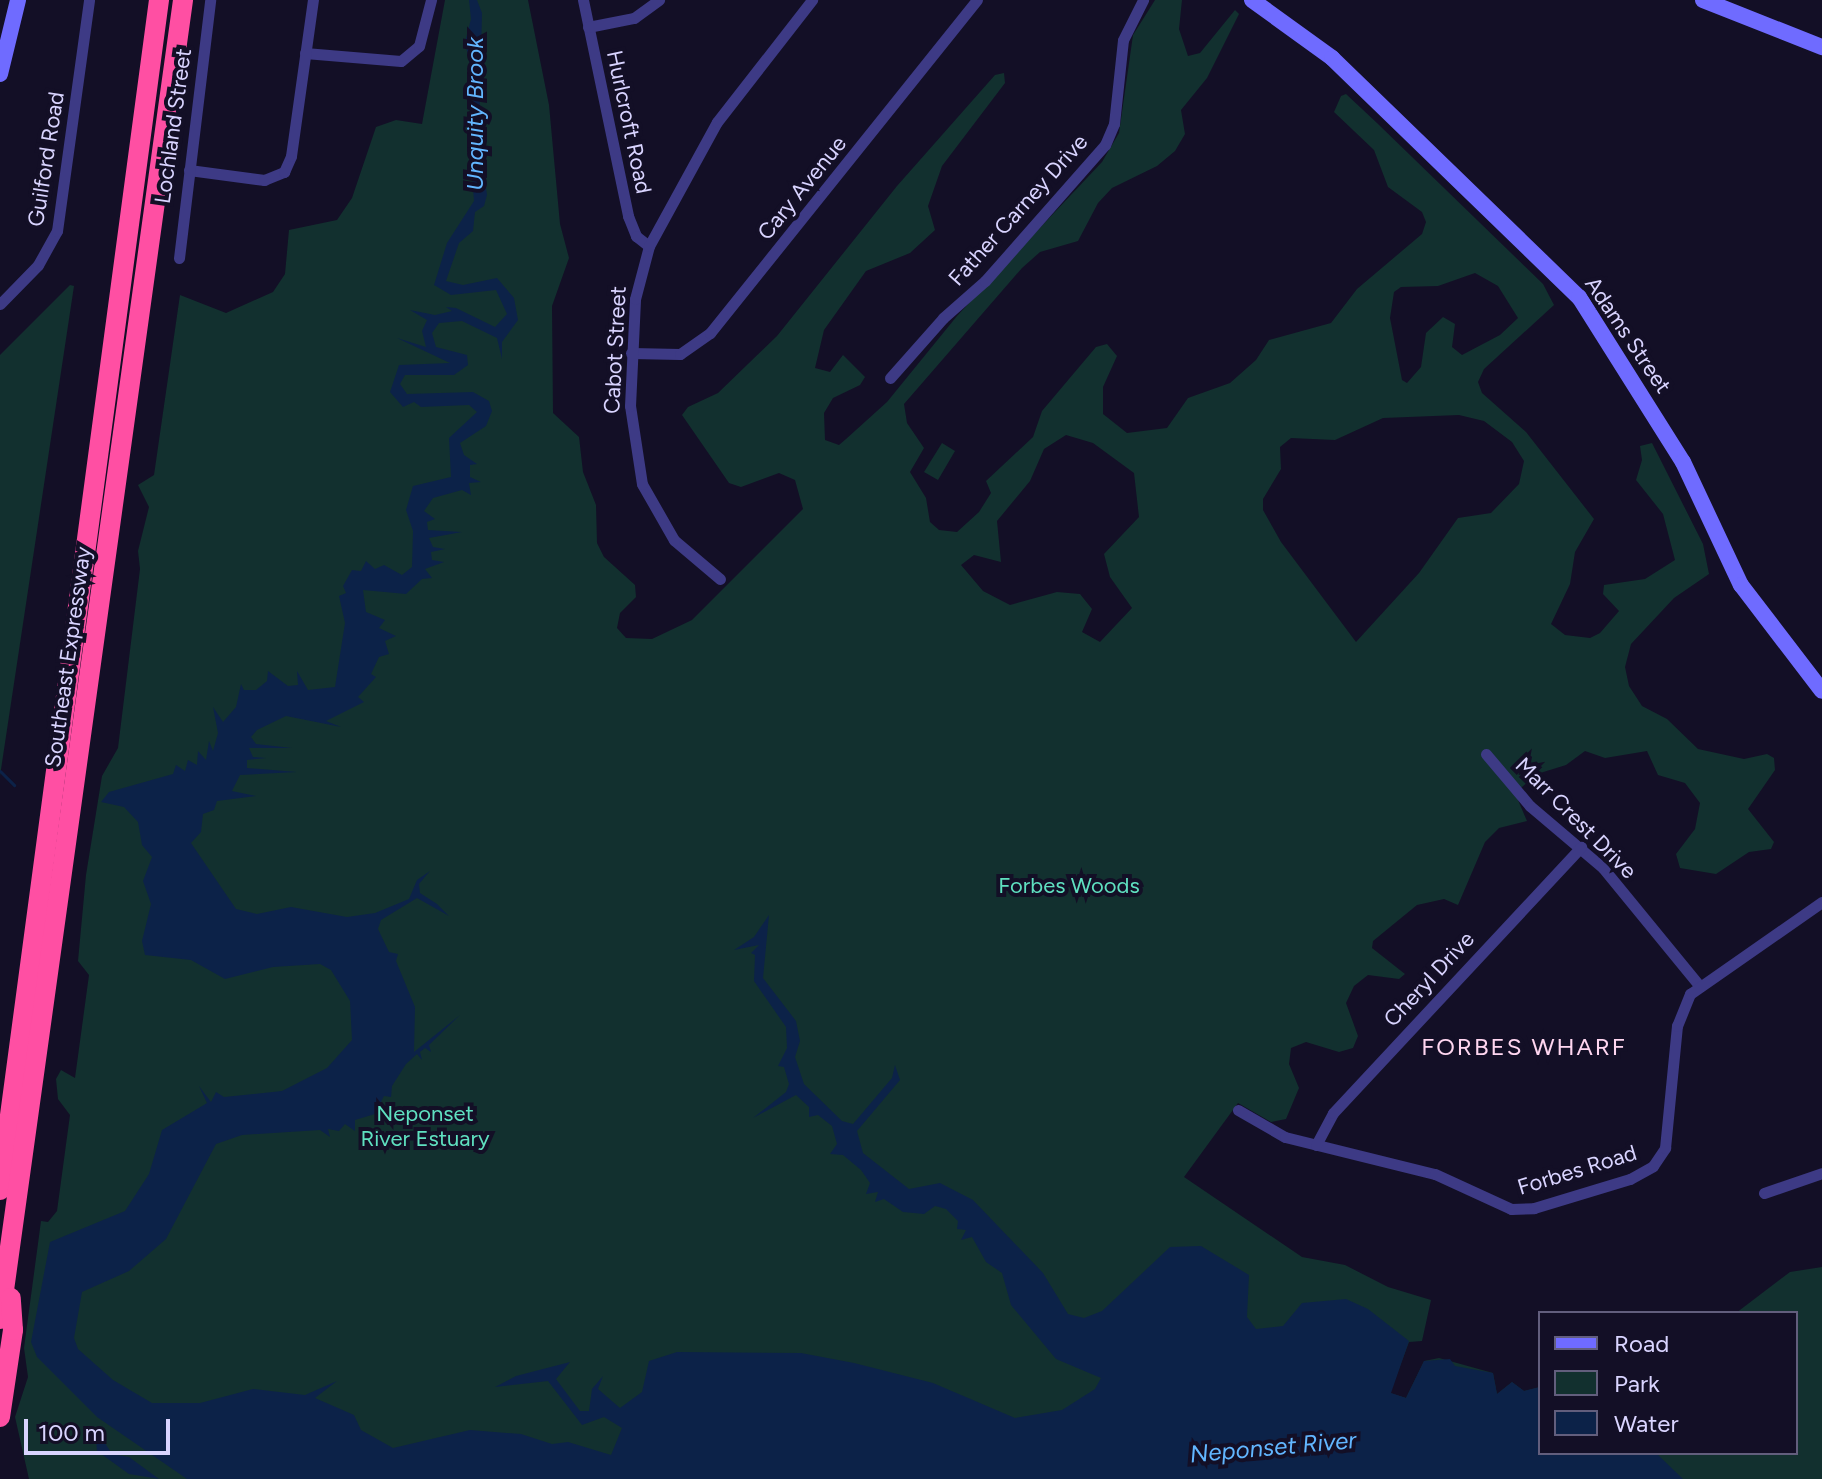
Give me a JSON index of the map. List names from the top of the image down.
{
  "streets": {
    "highway": ["Southeast Expressway"],
    "main road": ["Adams Street"],
    "street": [
      "Hurlcroft Road",
      "Lochland Street",
      "Guilford Road",
      "Cary Avenue",
      "Father Carney Drive",
      "Cabot Street",
      "Marr Crest Drive",
      "Cheryl Drive",
      "Forbes Road"
    ]
  },
  "crossings": [
    ["Hurlcroft Road", "Cabot Street"],
    ["Cary Avenue", "Cabot Street"],
    ["Marr Crest Drive", "Cheryl Drive"],
    ["Marr Crest Drive", "Forbes Road"],
    ["Cheryl Drive", "Forbes Road"]
  ],
  "districts": ["FORBES WHARF"],
  "water": ["Unquity Brook", "Neponset River"],
  "parks": ["Forbes Woods", "Neponset River Estuary"],
  "legend": ["Road", "Park", "Water"],
  "scale_bar": "100 m"
}
